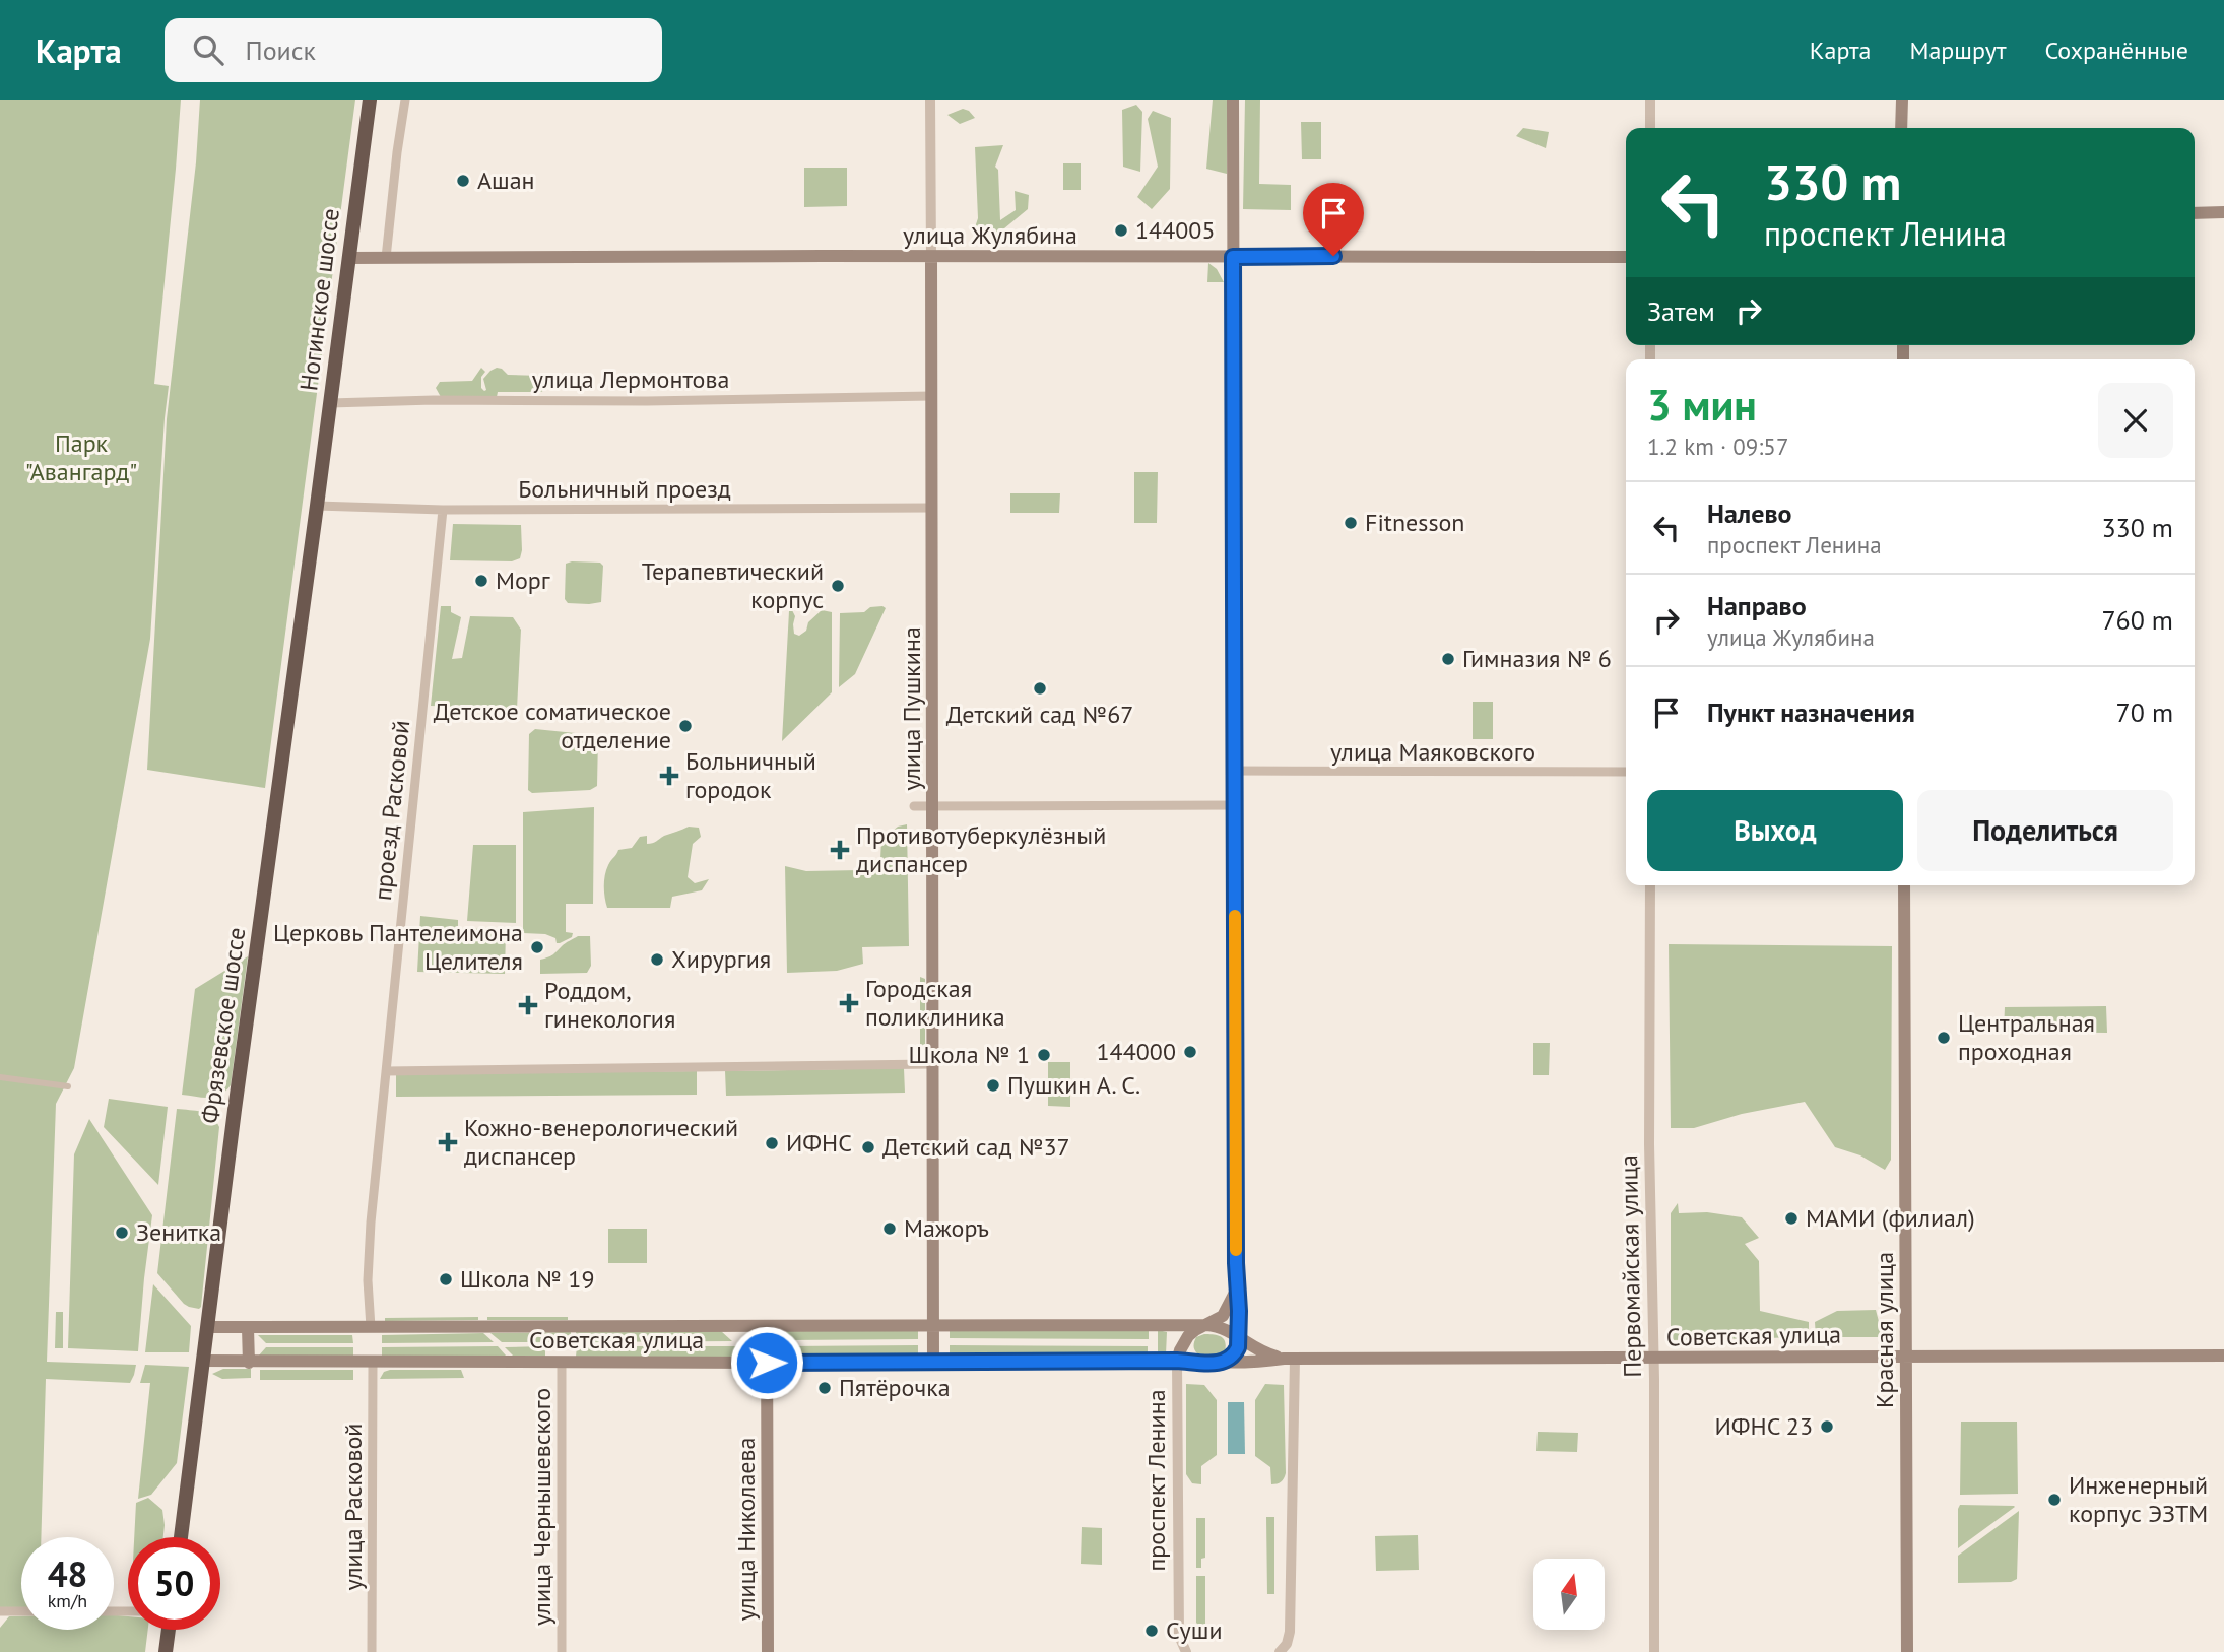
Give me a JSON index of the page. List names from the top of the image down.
{
  "streets": {
    "highway": ["Ногинское шоссе", "Фрязевское шоссе"],
    "main road": [
      "улица Жулябина",
      "улица Пушкина",
      "Красная улица",
      "Советская улица",
      "проспект Ленина",
      "улица Николаева"
    ],
    "street": [
      "улица Лермонтова",
      "Больничный проезд",
      "улица Маяковского",
      "проезд Расковой",
      "Первомайская улица",
      "улица Расковой",
      "улица Чернышевского"
    ]
  },
  "crossings": [
    ["улица Жулябина", "Ногинское шоссе"],
    ["улица Жулябина", "улица Пушкина"],
    ["Ногинское шоссе", "улица Лермонтова"],
    ["Ногинское шоссе", "Больничный проезд"],
    ["Ногинское шоссе", "Фрязевское шоссе"],
    ["улица Лермонтова", "улица Пушкина"],
    ["Больничный проезд", "улица Пушкина"],
    ["Больничный проезд", "проезд Расковой"],
    ["Больничный проезд", "Фрязевское шоссе"],
    ["улица Пушкина", "Советская улица"],
    ["проезд Расковой", "Советская улица"],
    ["Фрязевское шоссе", "Советская улица"],
    ["Первомайская улица", "Советская улица"],
    ["Красная улица", "Советская улица"],
    ["Советская улица", "проспект Ленина"],
    ["Советская улица", "улица Расковой"],
    ["Советская улица", "улица Чернышевского"],
    ["Советская улица", "улица Николаева"]
  ],
  "parks": ["Парк \"Авангард\""],
  "places": {
    "other": [
      "Ашан",
      "144005",
      "Fitnesson",
      "Морг",
      "Терапевтический корпус",
      "Гимназия № 6",
      "Детский сад №67",
      "Детское соматическое отделение",
      "Церковь Пантелеимона Целителя",
      "Хирургия",
      "Центральная проходная",
      "144000",
      "Школа № 1",
      "Пушкин А. С.",
      "ИФНС",
      "Детский сад №37",
      "МАМИ (филиал)",
      "Мажоръ",
      "Зенитка",
      "Школа № 19",
      "Пятёрочка",
      "ИФНС 23",
      "Инженерный корпус ЭЗТМ",
      "Суши"
    ],
    "health": [
      "Больничный городок",
      "Противотуберкулёзный диспансер",
      "Городская поликлиника",
      "Роддом, гинекология",
      "Кожно-венерологический диспансер"
    ]
  },
  "north": "top",
  "page": {
    "header": "Карта",
    "search": "Поиск",
    "nav": ["Карта", "Маршрут", "Сохранённые"],
    "turn": ["330 m", "проспект Ленина"],
    "then": "Затем",
    "heading": ["3 мин", "1.2 km · 09:57"],
    "list": [
      {
        "name": "Налево",
        "note": "проспект Ленина",
        "value": "330 m"
      },
      {
        "name": "Направо",
        "note": "улица Жулябина",
        "value": "760 m"
      },
      {
        "name": "Пункт назначения",
        "value": "70 m"
      }
    ],
    "buttons": ["Выход", "Поделиться"],
    "speed": "48 km/h",
    "limit": "50"
  }
}
